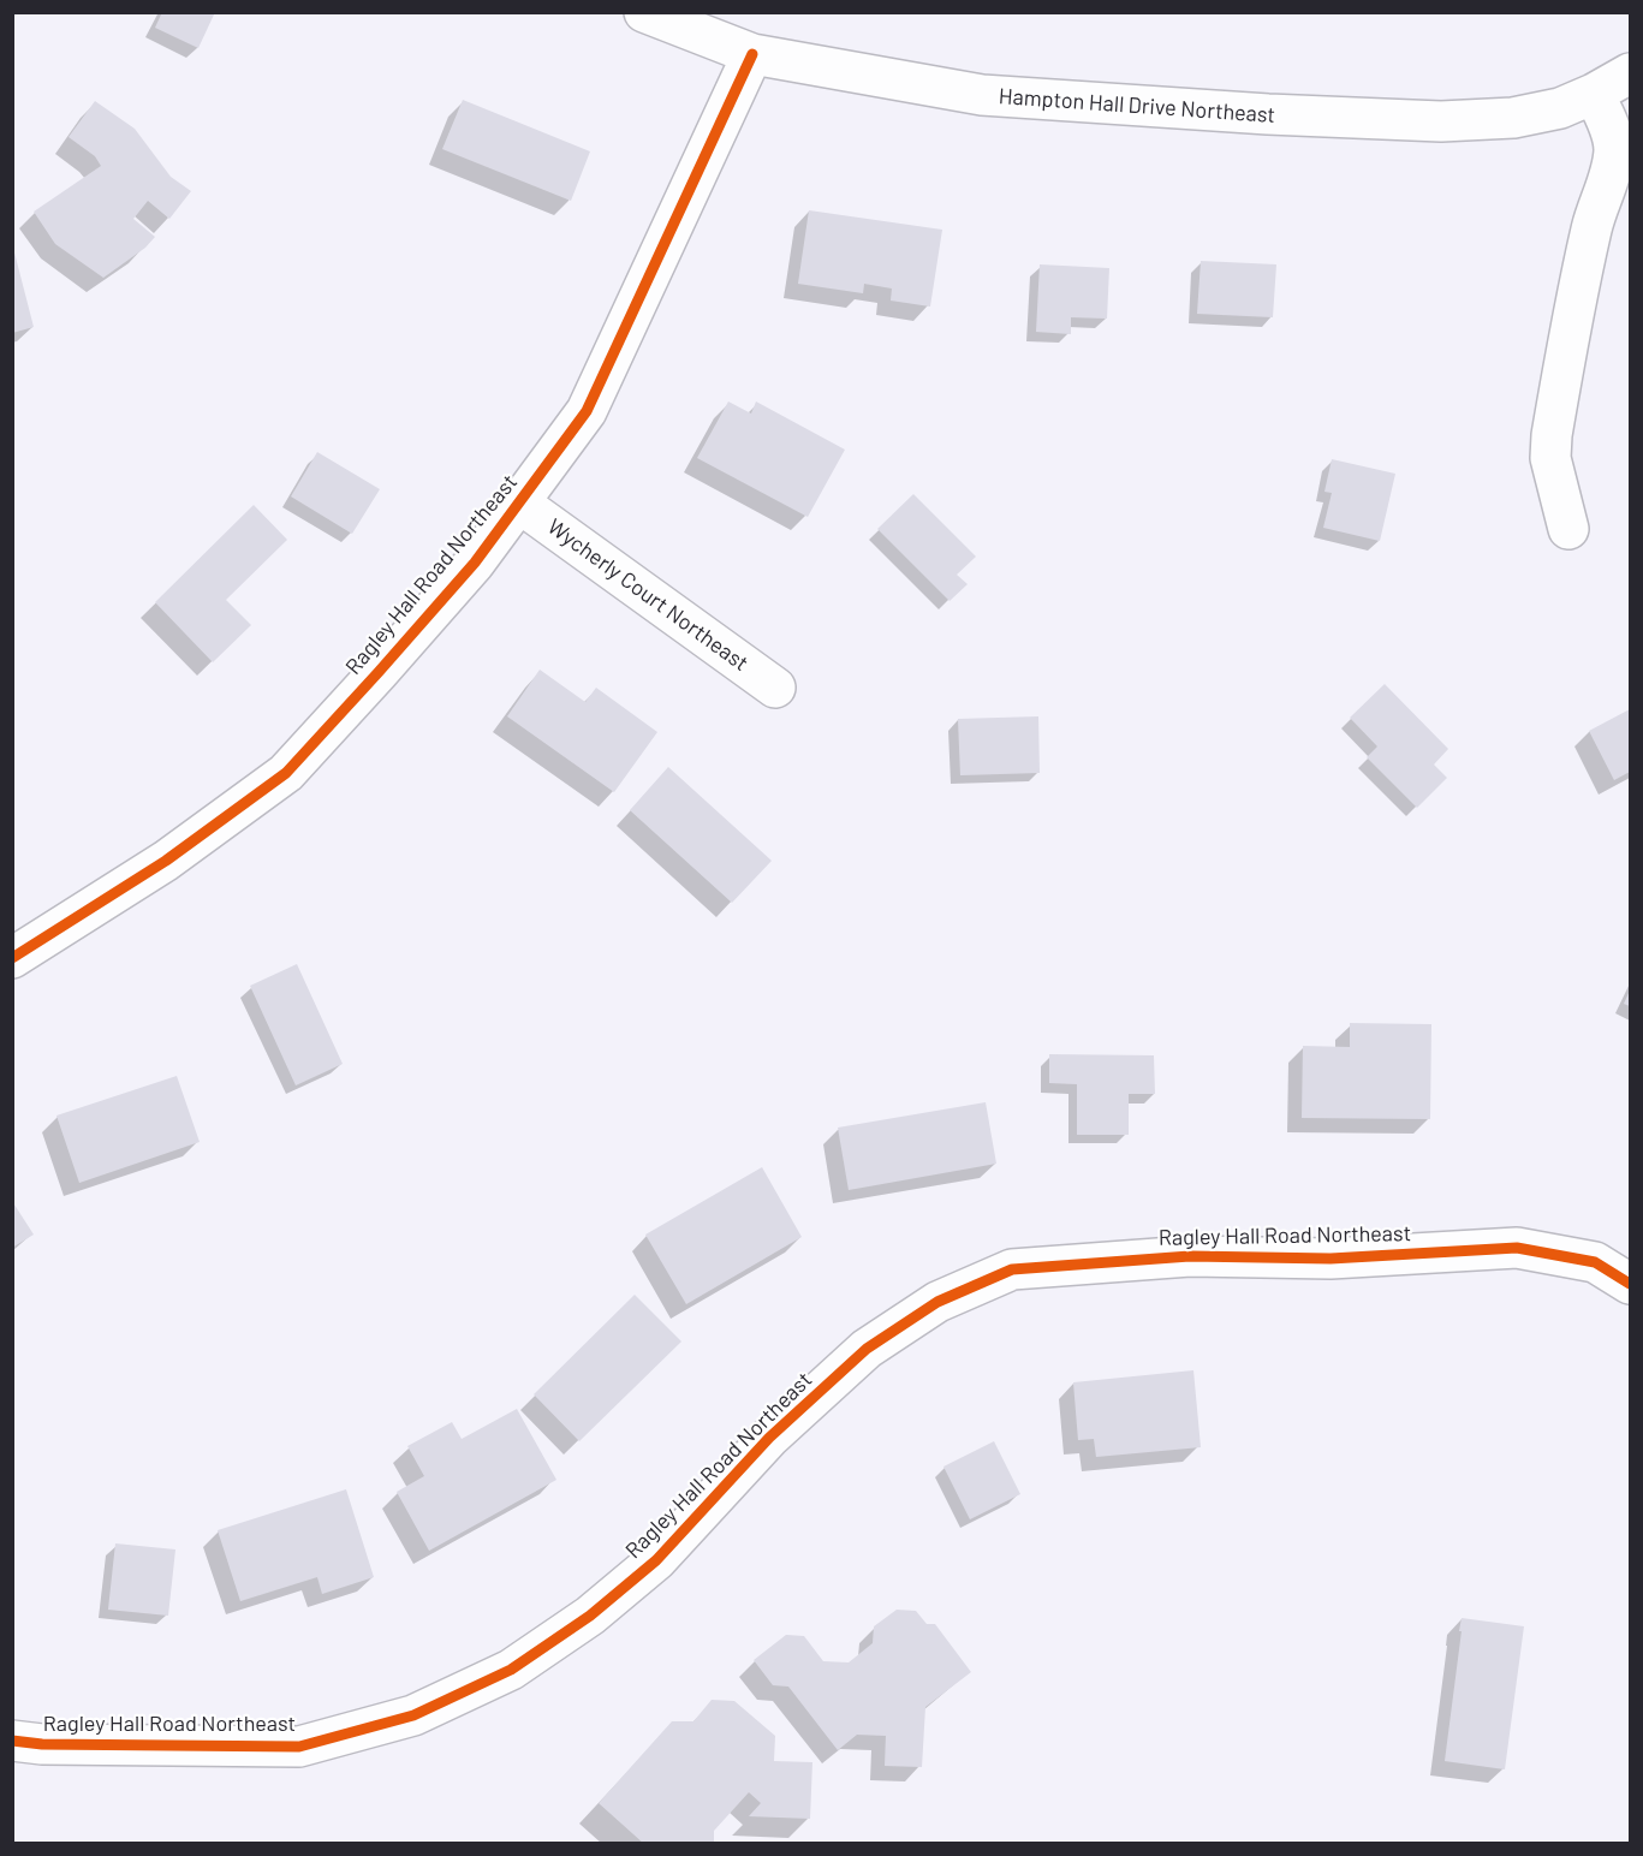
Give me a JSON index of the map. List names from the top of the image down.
{
  "streets": {
    "street": ["Hampton Hall Drive Northeast", "Ragley Hall Road Northeast", "Wycherly Court Northeast"]
  },
  "crossings": [
    ["Hampton Hall Drive Northeast", "Ragley Hall Road Northeast"],
    ["Ragley Hall Road Northeast", "Wycherly Court Northeast"]
  ]
}
